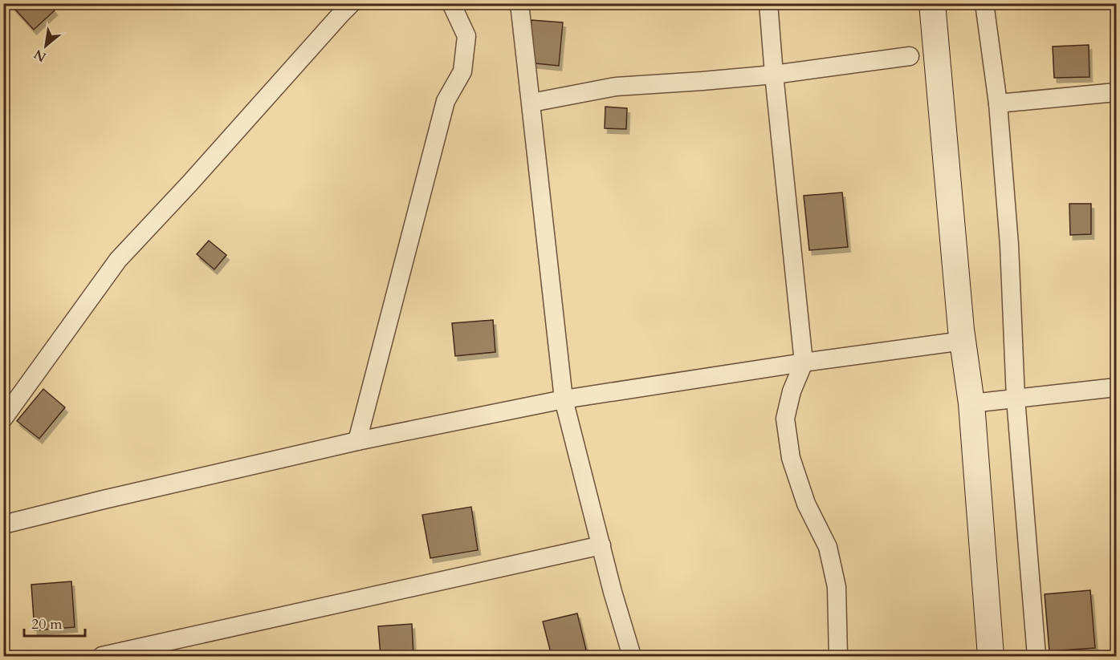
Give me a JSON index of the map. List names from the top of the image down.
{
  "scale_bar": "20 m",
  "north": "bottom left"
}
